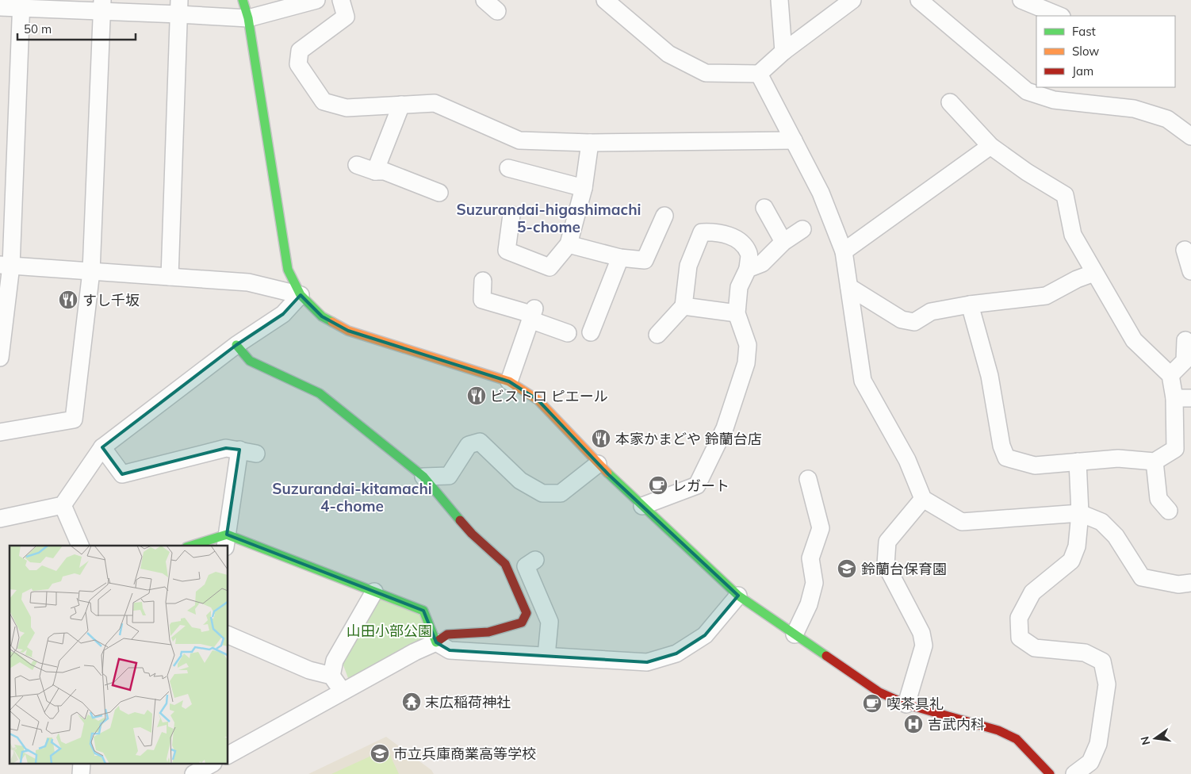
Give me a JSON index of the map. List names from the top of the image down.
{
  "districts": ["Suzurandai-higashimachi 5-chome", "Suzurandai-kitamachi 4-chome"],
  "parks": ["山田小部公園"],
  "places": {
    "restaurant": ["すし千坂", "ビストロ ピエール", "本家かまどや 鈴蘭台店"],
    "cafe": ["レガート", "喫茶具礼"],
    "school or university": ["鈴蘭台保育園", "市立兵庫商業高等学校"],
    "temple": ["末広稲荷神社"],
    "hospital": ["吉武内科"]
  },
  "legend": ["Fast", "Slow", "Jam"],
  "scale_bar": "50 m",
  "north": "left"
}
